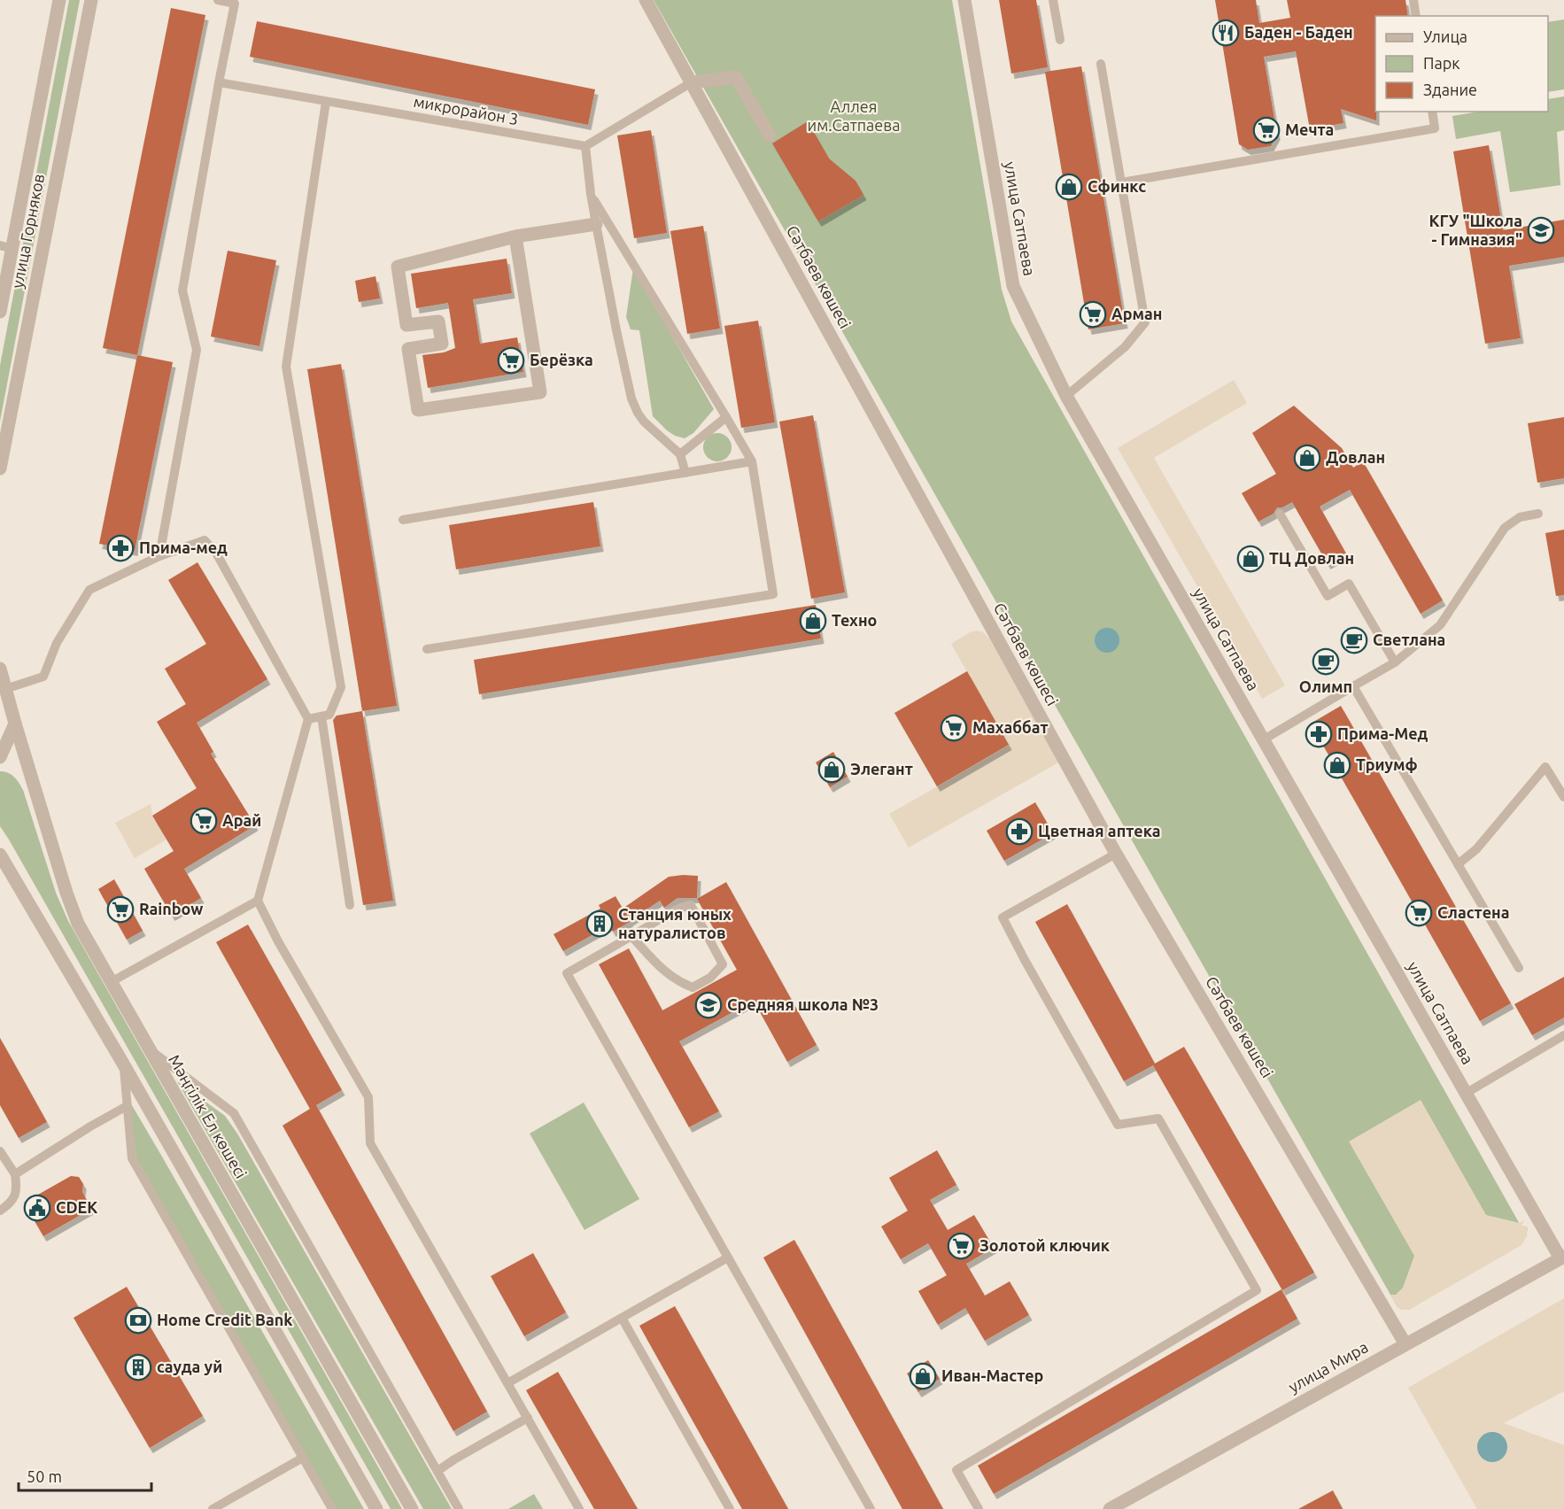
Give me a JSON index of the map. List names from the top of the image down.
{
  "streets": {
    "street": [
      "улица Сатпаева",
      "улица Горняков",
      "Сәтбаев көшесі",
      "Мәңгілік Ел көшесі",
      "улица Мира"
    ],
    "lane": ["микрорайон 3"]
  },
  "crossings": [
    ["улица Сатпаева", "улица Мира"],
    ["Сәтбаев көшесі", "улица Мира"]
  ],
  "parks": ["Аллея им.Сатпаева"],
  "places": {
    "restaurant": ["Баден - Баден"],
    "supermarket": [
      "Мечта",
      "Арман",
      "Берёзка",
      "Махаббат",
      "Арай",
      "Rainbow",
      "Сластена",
      "Золотой ключик"
    ],
    "shop": [
      "Сфинкс",
      "Довлан",
      "ТЦ Довлан",
      "Техно",
      "Триумф",
      "Элегант",
      "Иван-Мастер"
    ],
    "school or university": ["КГУ \"Школа - Гимназия\"", "Средняя школа №3"],
    "pharmacy": ["Прима-мед", "Прима-Мед", "Цветная аптека"],
    "cafe": ["Светлана", "Олимп"],
    "building": ["Станция юных натуралистов", "сауда уй"],
    "public building": ["CDEK"],
    "bank": ["Home Credit Bank"]
  },
  "legend": ["Улица", "Парк", "Здание"],
  "scale_bar": "50 m"
}
